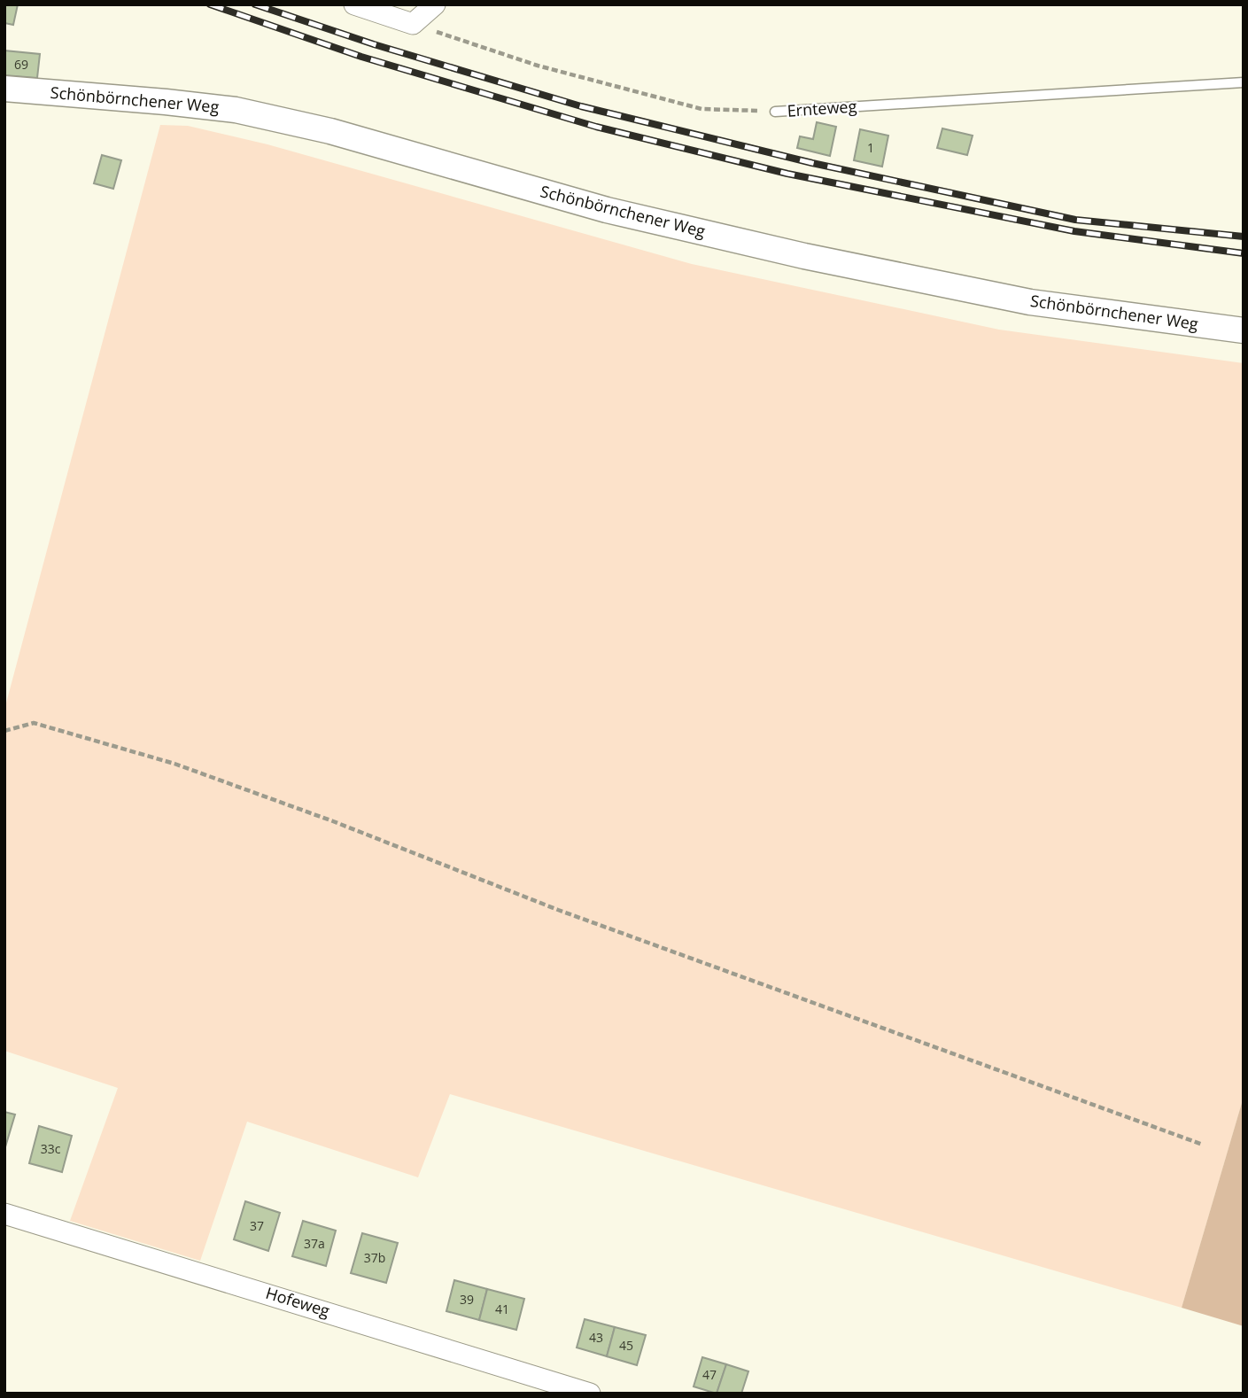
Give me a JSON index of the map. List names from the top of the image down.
{
  "streets": {
    "street": ["Schönbörnchener Weg", "Hofeweg"],
    "lane": ["Ernteweg"]
  },
  "house_numbers": [
    "69",
    "1",
    "33c",
    "37",
    "37a",
    "37b",
    "39",
    "41",
    "43",
    "45",
    "47"
  ]
}
